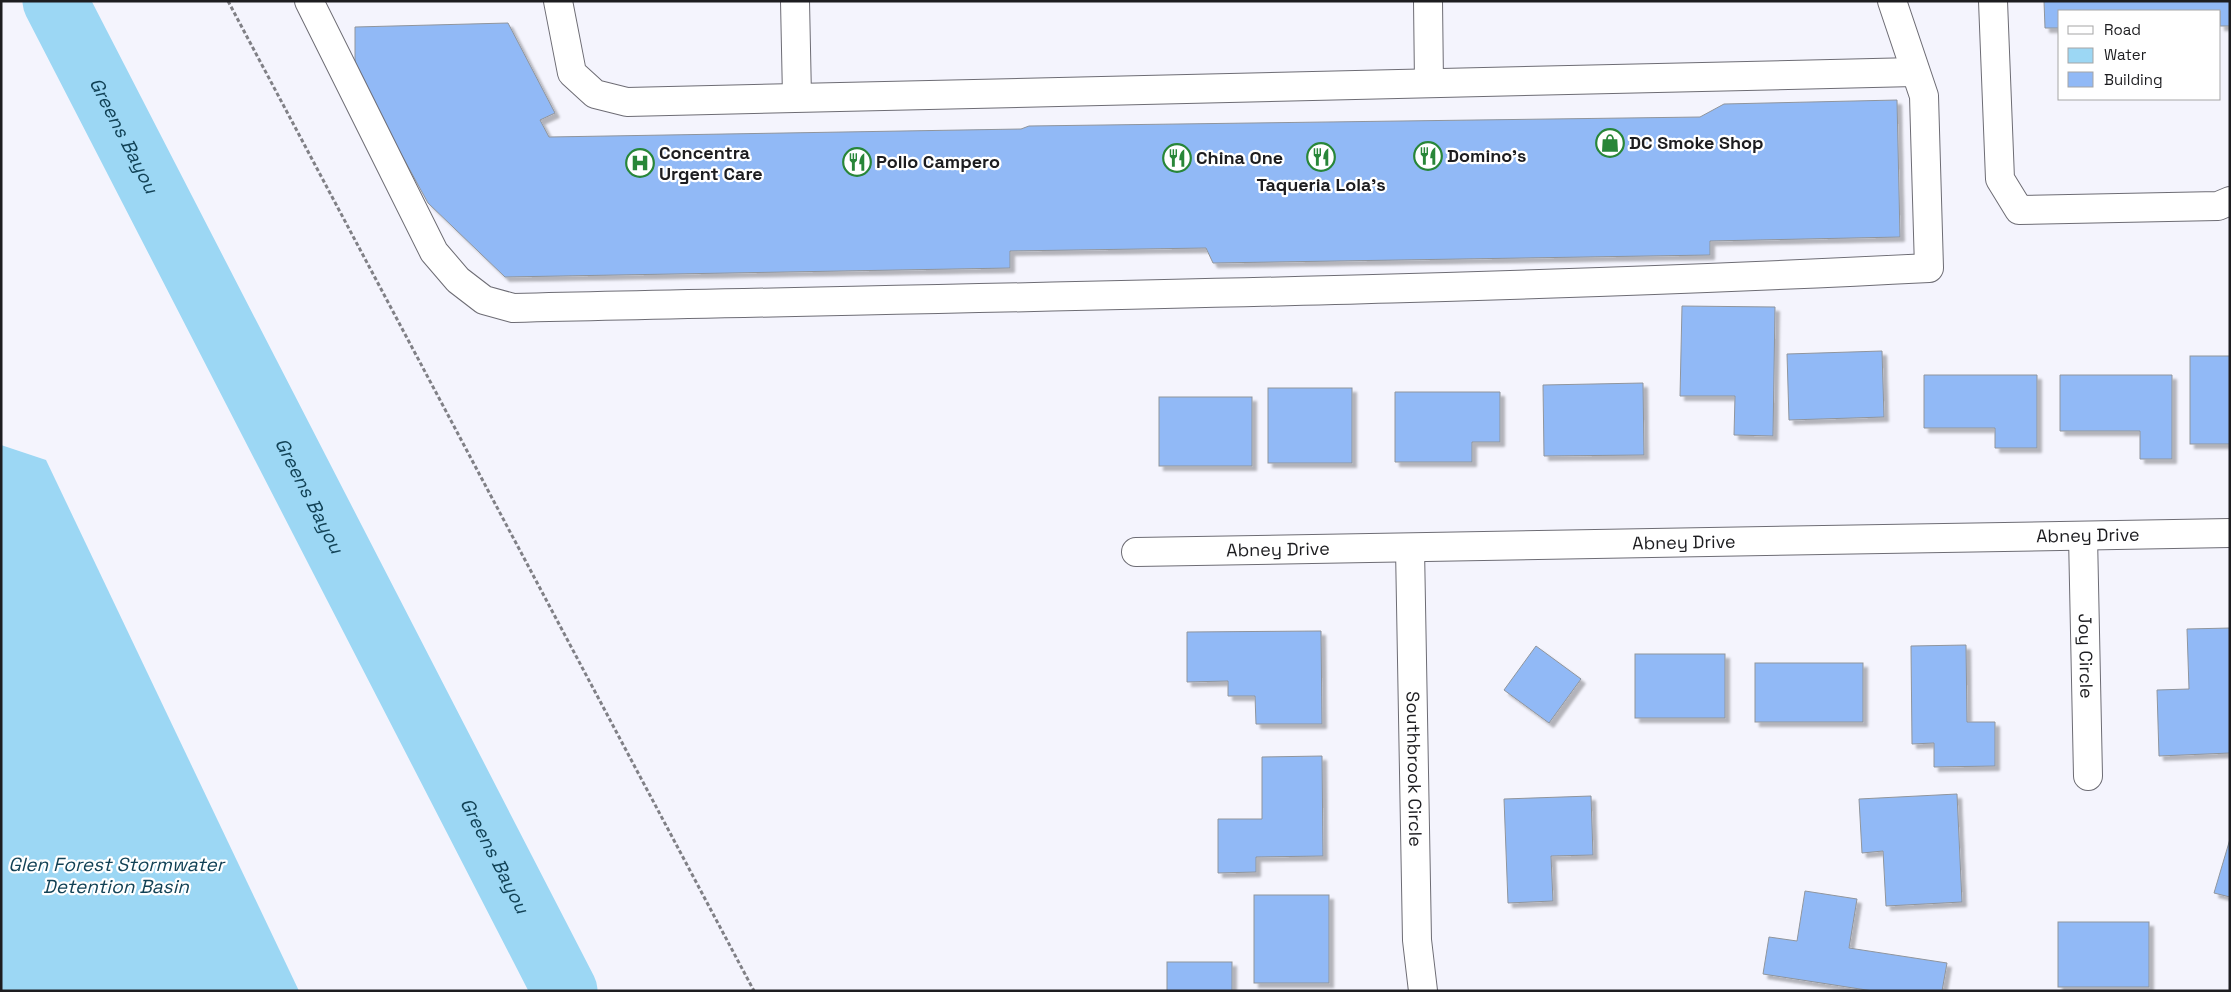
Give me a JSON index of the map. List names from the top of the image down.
{
  "streets": {
    "street": ["Abney Drive", "Joy Circle", "Southbrook Circle"]
  },
  "crossings": [
    ["Abney Drive", "Joy Circle"],
    ["Abney Drive", "Southbrook Circle"]
  ],
  "water": ["Greens Bayou", "Glen Forest Stormwater Detention Basin"],
  "places": {
    "shop": ["DC Smoke Shop"],
    "restaurant": [
      "Domino's",
      "Taqueria Lola's",
      "China One",
      "Pollo Campero"
    ],
    "hospital": ["Concentra Urgent Care"]
  },
  "legend": ["Road", "Water", "Building"]
}
